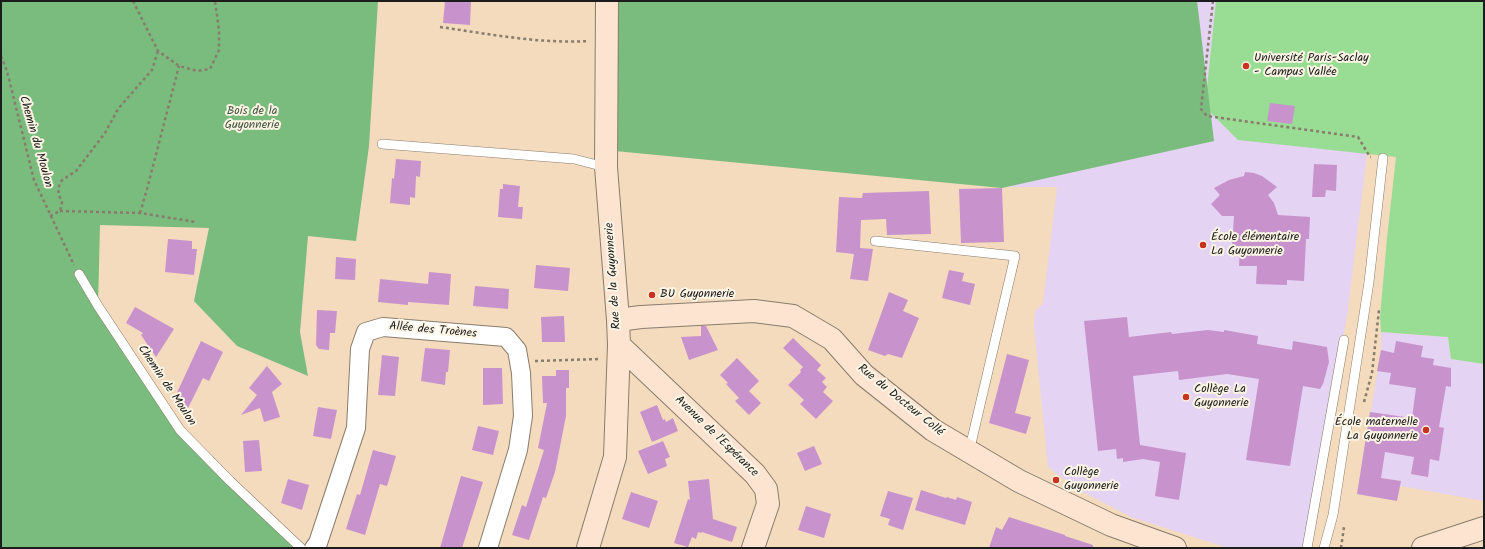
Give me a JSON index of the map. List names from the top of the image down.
{
  "streets": {
    "street": [
      "Rue de la Guyonnerie",
      "Allée des Troènes",
      "Rue du Docteur Collé",
      "Avenue de l'Espérance"
    ],
    "lane": ["Chemin de Moulon"],
    "path": ["Chemin du Moulon"]
  },
  "crossings": [
    ["Chemin du Moulon", "Chemin de Moulon"],
    ["Rue de la Guyonnerie", "Rue du Docteur Collé"],
    ["Rue de la Guyonnerie", "Avenue de l'Espérance"]
  ],
  "parks": ["Bois de la Guyonnerie"],
  "places": [
    "Université Paris-Saclay - Campus Vallée",
    "École élémentaire La Guyonnerie",
    "BU Guyonnerie",
    "Collège La Guyonnerie",
    "École maternelle La Guyonnerie",
    "Collège Guyonnerie"
  ]
}
